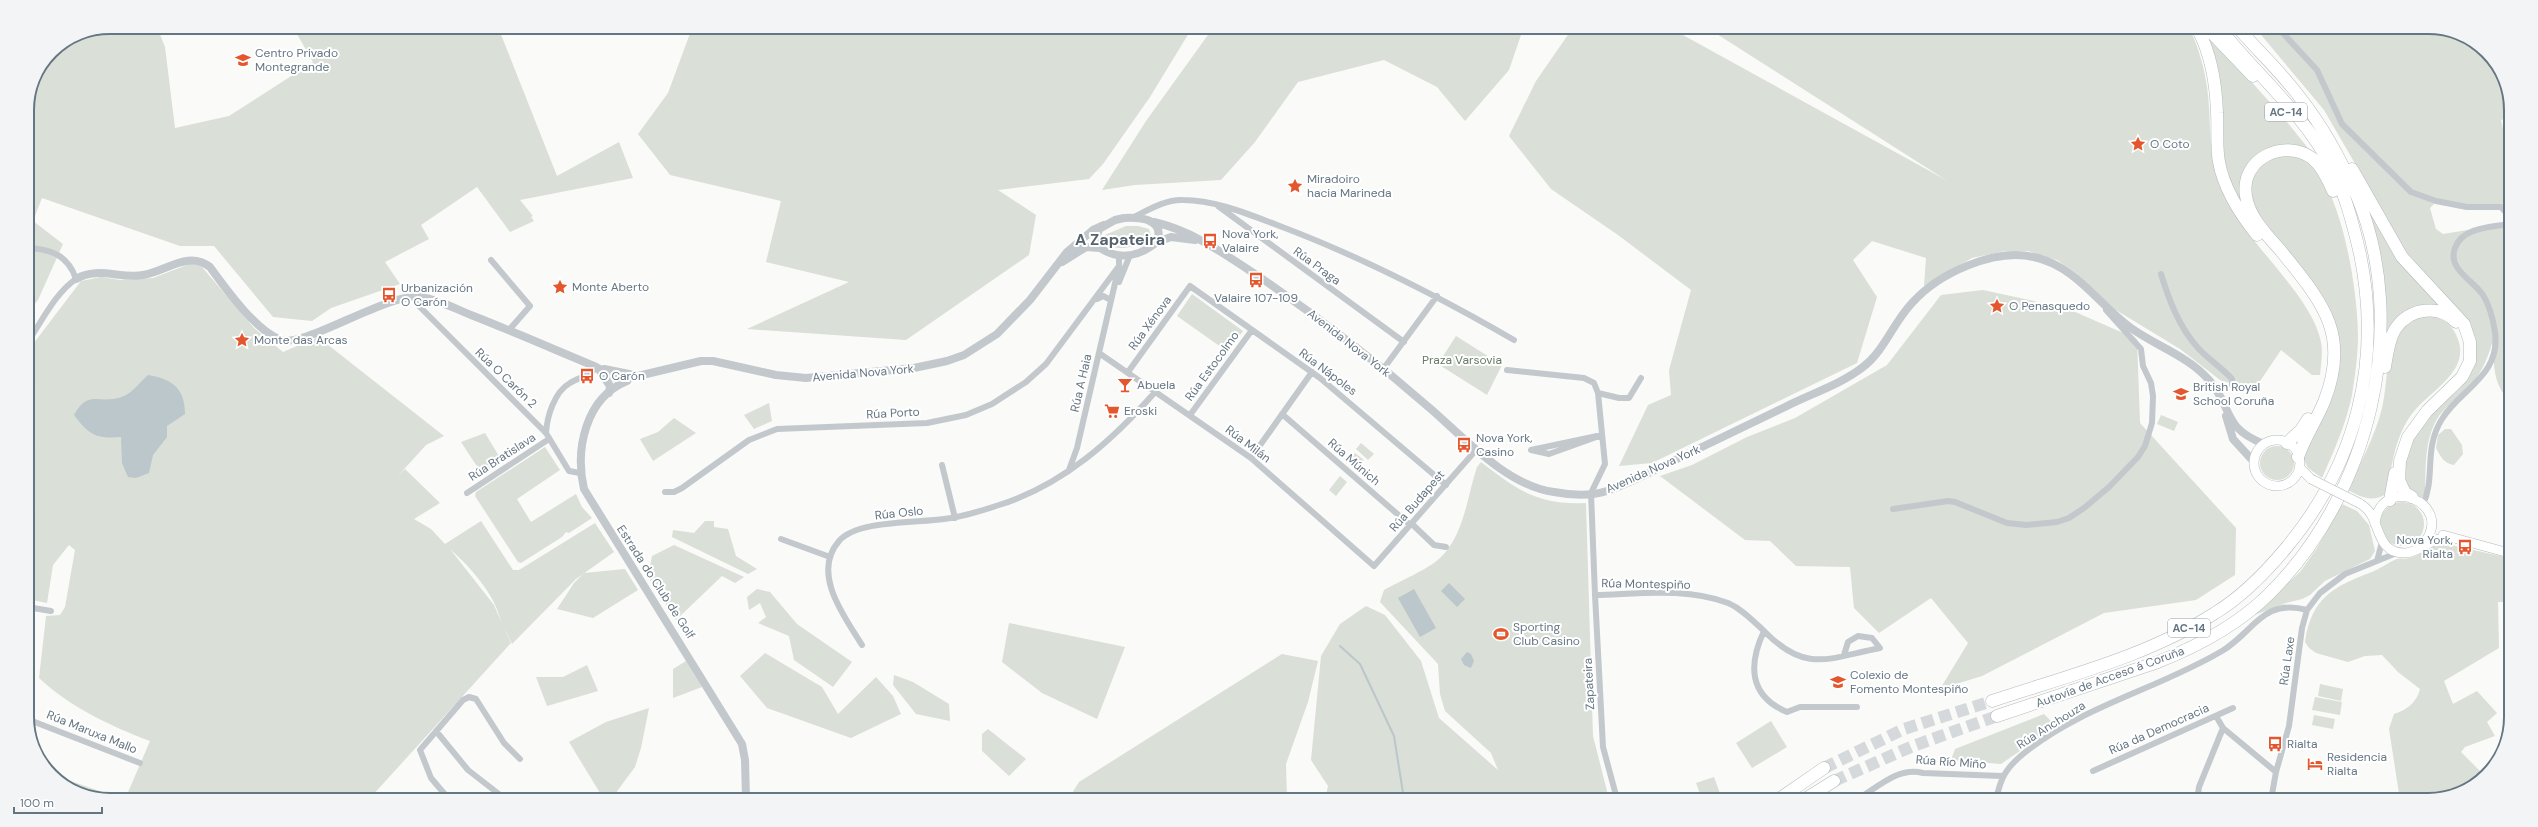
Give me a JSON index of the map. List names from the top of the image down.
{
  "streets": {
    "highway": ["AC-14", "Autovía de Acceso á Coruña"],
    "street": [
      "Rúa Praga",
      "Rúa Xénova",
      "Avenida Nova York",
      "Rúa Estocolmo",
      "Rúa Nápoles",
      "Rúa O Carón 2",
      "Rúa A Haia",
      "Rúa Porto",
      "Rúa Milán",
      "Rúa Bratislava",
      "Rúa Múnich",
      "Rúa Budapest",
      "Rúa Oslo",
      "Estrada do Club de Golf",
      "Rúa Montespiño",
      "Rúa Laxe",
      "Zapateira",
      "Rúa Anchouza",
      "Rúa da Democracia",
      "Rúa Maruxa Mallo",
      "Rúa Río Miño"
    ]
  },
  "crossings": [
    ["Rúa Xénova", "Rúa Nápoles"],
    ["Rúa Xénova", "Rúa Milán"],
    ["Avenida Nova York", "Rúa O Carón 2"],
    ["Avenida Nova York", "Rúa A Haia"],
    ["Avenida Nova York", "Rúa Budapest"],
    ["Avenida Nova York", "Estrada do Club de Golf"],
    ["Avenida Nova York", "Zapateira"],
    ["Rúa Estocolmo", "Rúa Nápoles"],
    ["Rúa Estocolmo", "Rúa Milán"],
    ["Rúa Nápoles", "Rúa Budapest"],
    ["Rúa O Carón 2", "Rúa Bratislava"],
    ["Rúa O Carón 2", "Estrada do Club de Golf"],
    ["Rúa A Haia", "Rúa Porto"],
    ["Rúa A Haia", "Rúa Milán"],
    ["Rúa A Haia", "Rúa Oslo"],
    ["Rúa Milán", "Rúa Budapest"],
    ["Rúa Milán", "Rúa Oslo"],
    ["Rúa Múnich", "Rúa Budapest"],
    ["Rúa Montespiño", "Zapateira"],
    ["Rúa Laxe", "Rúa Anchouza"],
    ["Rúa Anchouza", "Rúa Río Miño"]
  ],
  "districts": ["A Zapateira"],
  "parks": ["Praza Varsovia"],
  "places": {
    "school or university": ["Centro Privado Montegrande", "British Royal School Coruña", "Colexio de Fomento Montespiño"],
    "place": [
      "O Coto",
      "Miradoiro hacia Marineda",
      "Monte Aberto",
      "O Penasquedo",
      "Monte das Arcas"
    ],
    "bus stop": [
      "Nova York, Valaire",
      "Valaire 107-109",
      "Urbanización O Carón",
      "O Carón",
      "Nova York, Casino",
      "Nova York, Rialta",
      "Rialta"
    ],
    "bar": ["Abuela"],
    "supermarket": ["Eroski"],
    "sports": ["Sporting Club Casino"],
    "hotel": ["Residencia Rialta"]
  },
  "scale_bar": "100 m"
}
